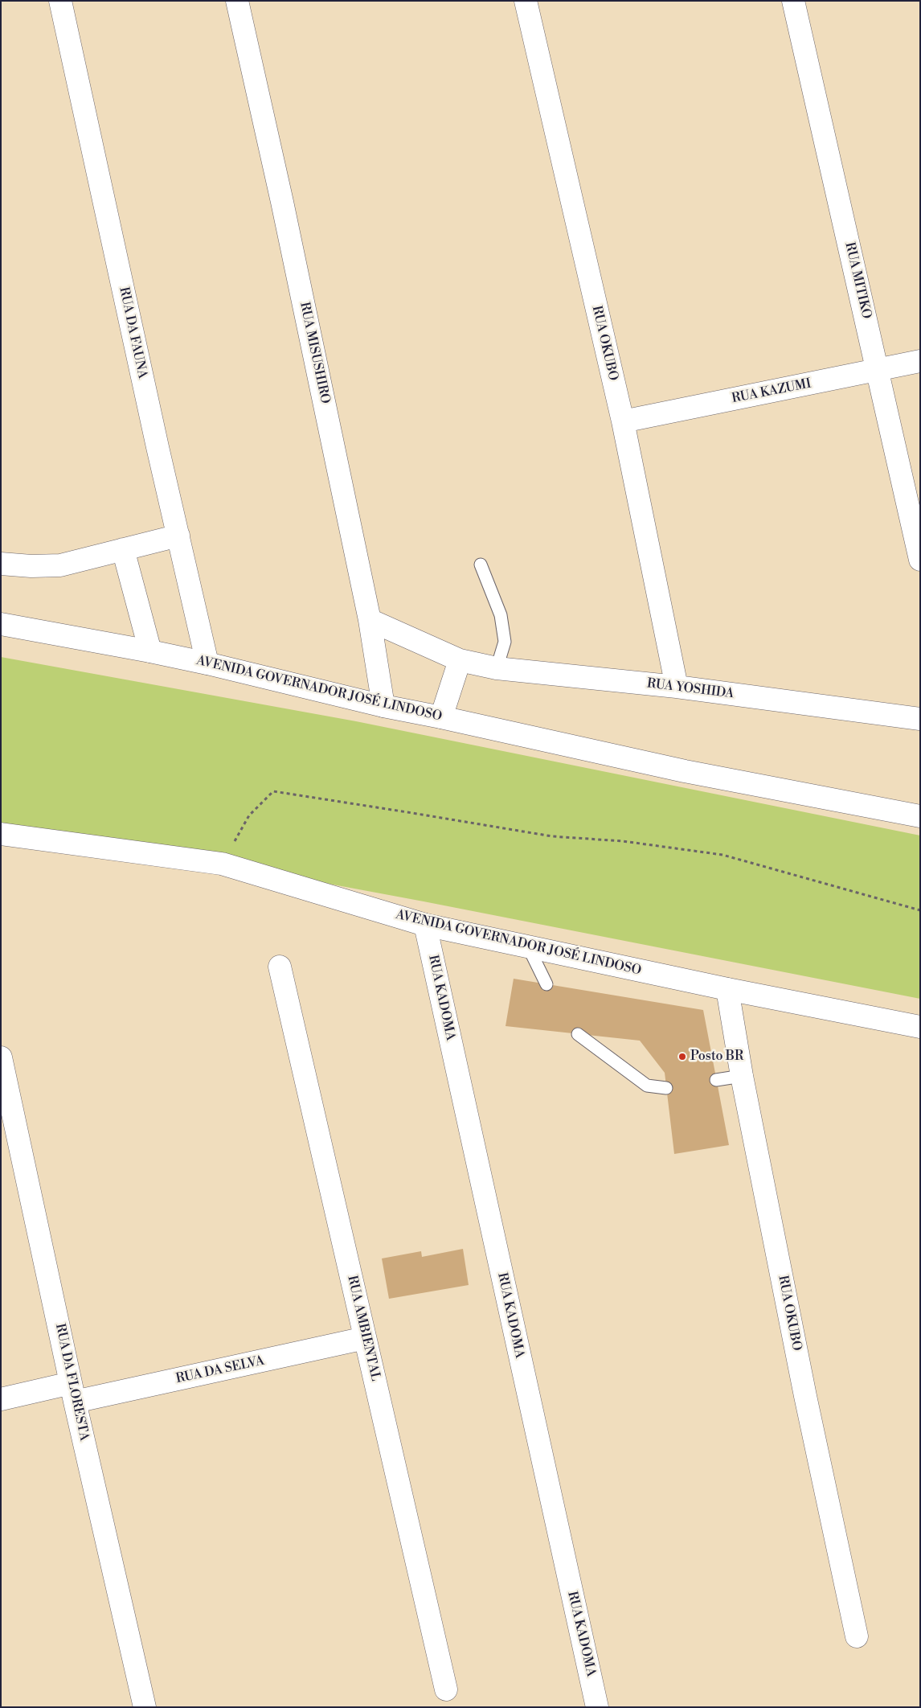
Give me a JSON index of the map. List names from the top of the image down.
{
  "streets": {
    "street": [
      "RUA MITIKO",
      "RUA DA FAUNA",
      "RUA OKUBO",
      "RUA MISUSHIRO",
      "RUA KAZUMI",
      "AVENIDA GOVERNADOR JOSÉ LINDOSO",
      "RUA YOSHIDA",
      "RUA KADOMA",
      "RUA AMBIENTAL",
      "RUA DA SELVA",
      "RUA DA FLORESTA"
    ]
  },
  "crossings": [
    ["RUA MITIKO", "RUA KAZUMI"],
    ["RUA DA FAUNA", "AVENIDA GOVERNADOR JOSÉ LINDOSO"],
    ["RUA OKUBO", "RUA KAZUMI"],
    ["RUA OKUBO", "AVENIDA GOVERNADOR JOSÉ LINDOSO"],
    ["RUA OKUBO", "RUA YOSHIDA"],
    ["RUA MISUSHIRO", "AVENIDA GOVERNADOR JOSÉ LINDOSO"],
    ["RUA MISUSHIRO", "RUA YOSHIDA"],
    ["AVENIDA GOVERNADOR JOSÉ LINDOSO", "RUA KADOMA"],
    ["RUA AMBIENTAL", "RUA DA SELVA"],
    ["RUA DA SELVA", "RUA DA FLORESTA"]
  ],
  "places": ["Posto BR"]
}
